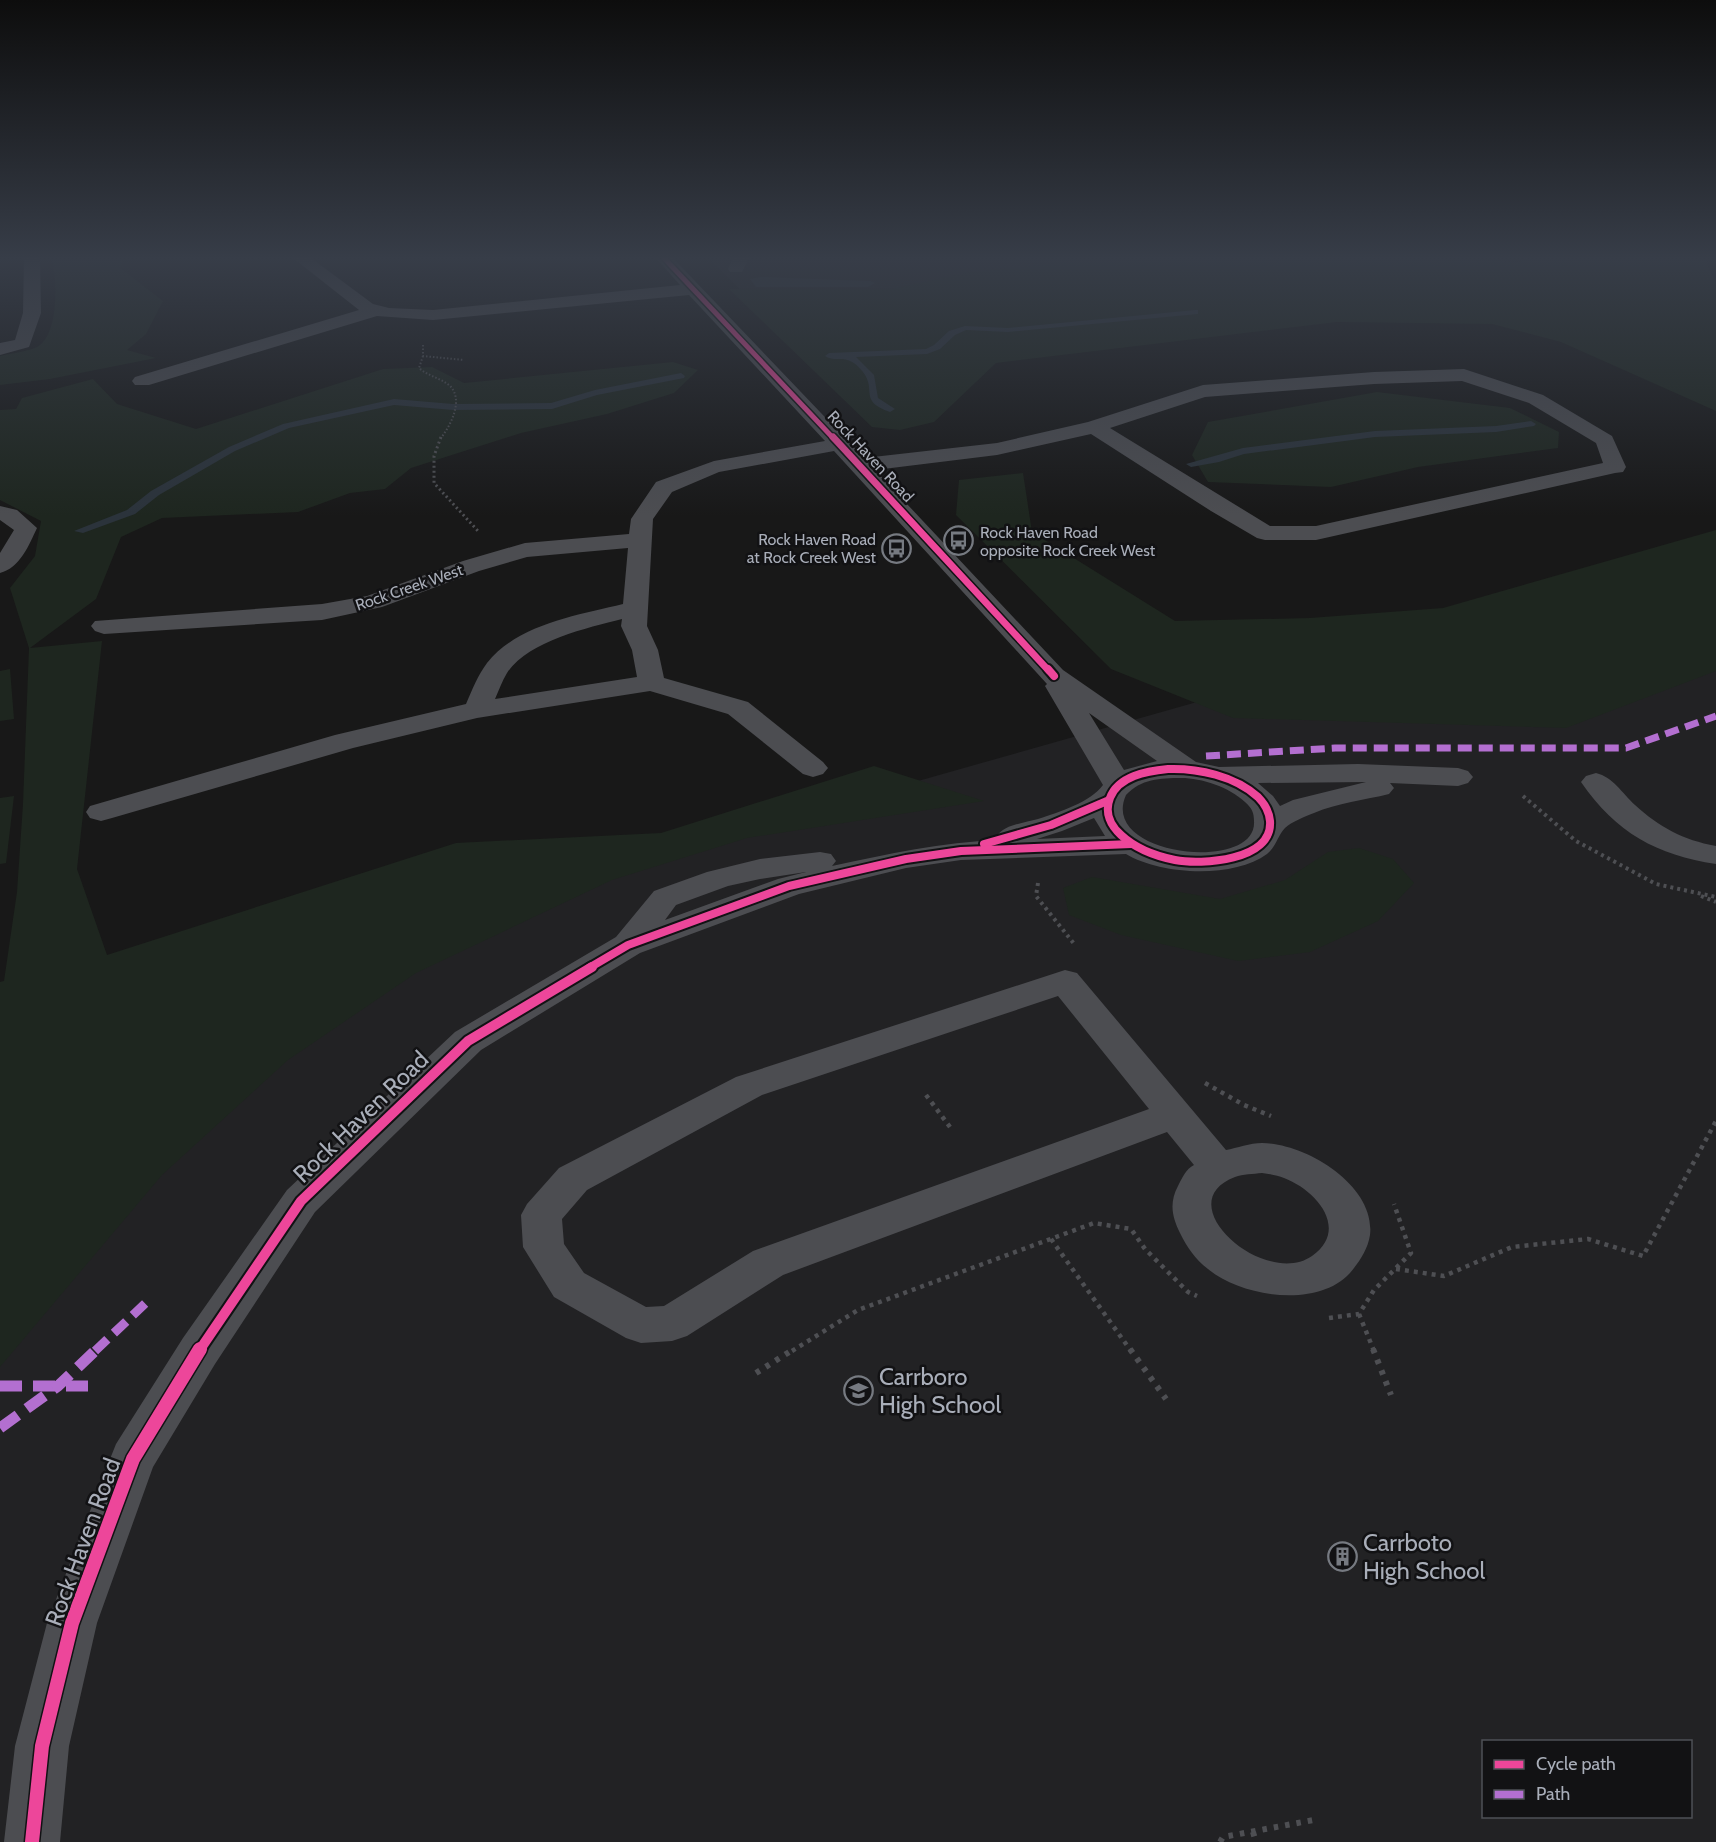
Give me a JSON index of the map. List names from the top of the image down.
{
  "streets": {
    "street": ["Rock Haven Road", "Rock Creek West"]
  },
  "places": {
    "bus stop": ["Rock Haven Road opposite Rock Creek West", "Rock Haven Road at Rock Creek West"],
    "school or university": ["Carrboro High School"],
    "building": ["Carrboto High School"]
  },
  "legend": ["Cycle path", "Path"]
}
